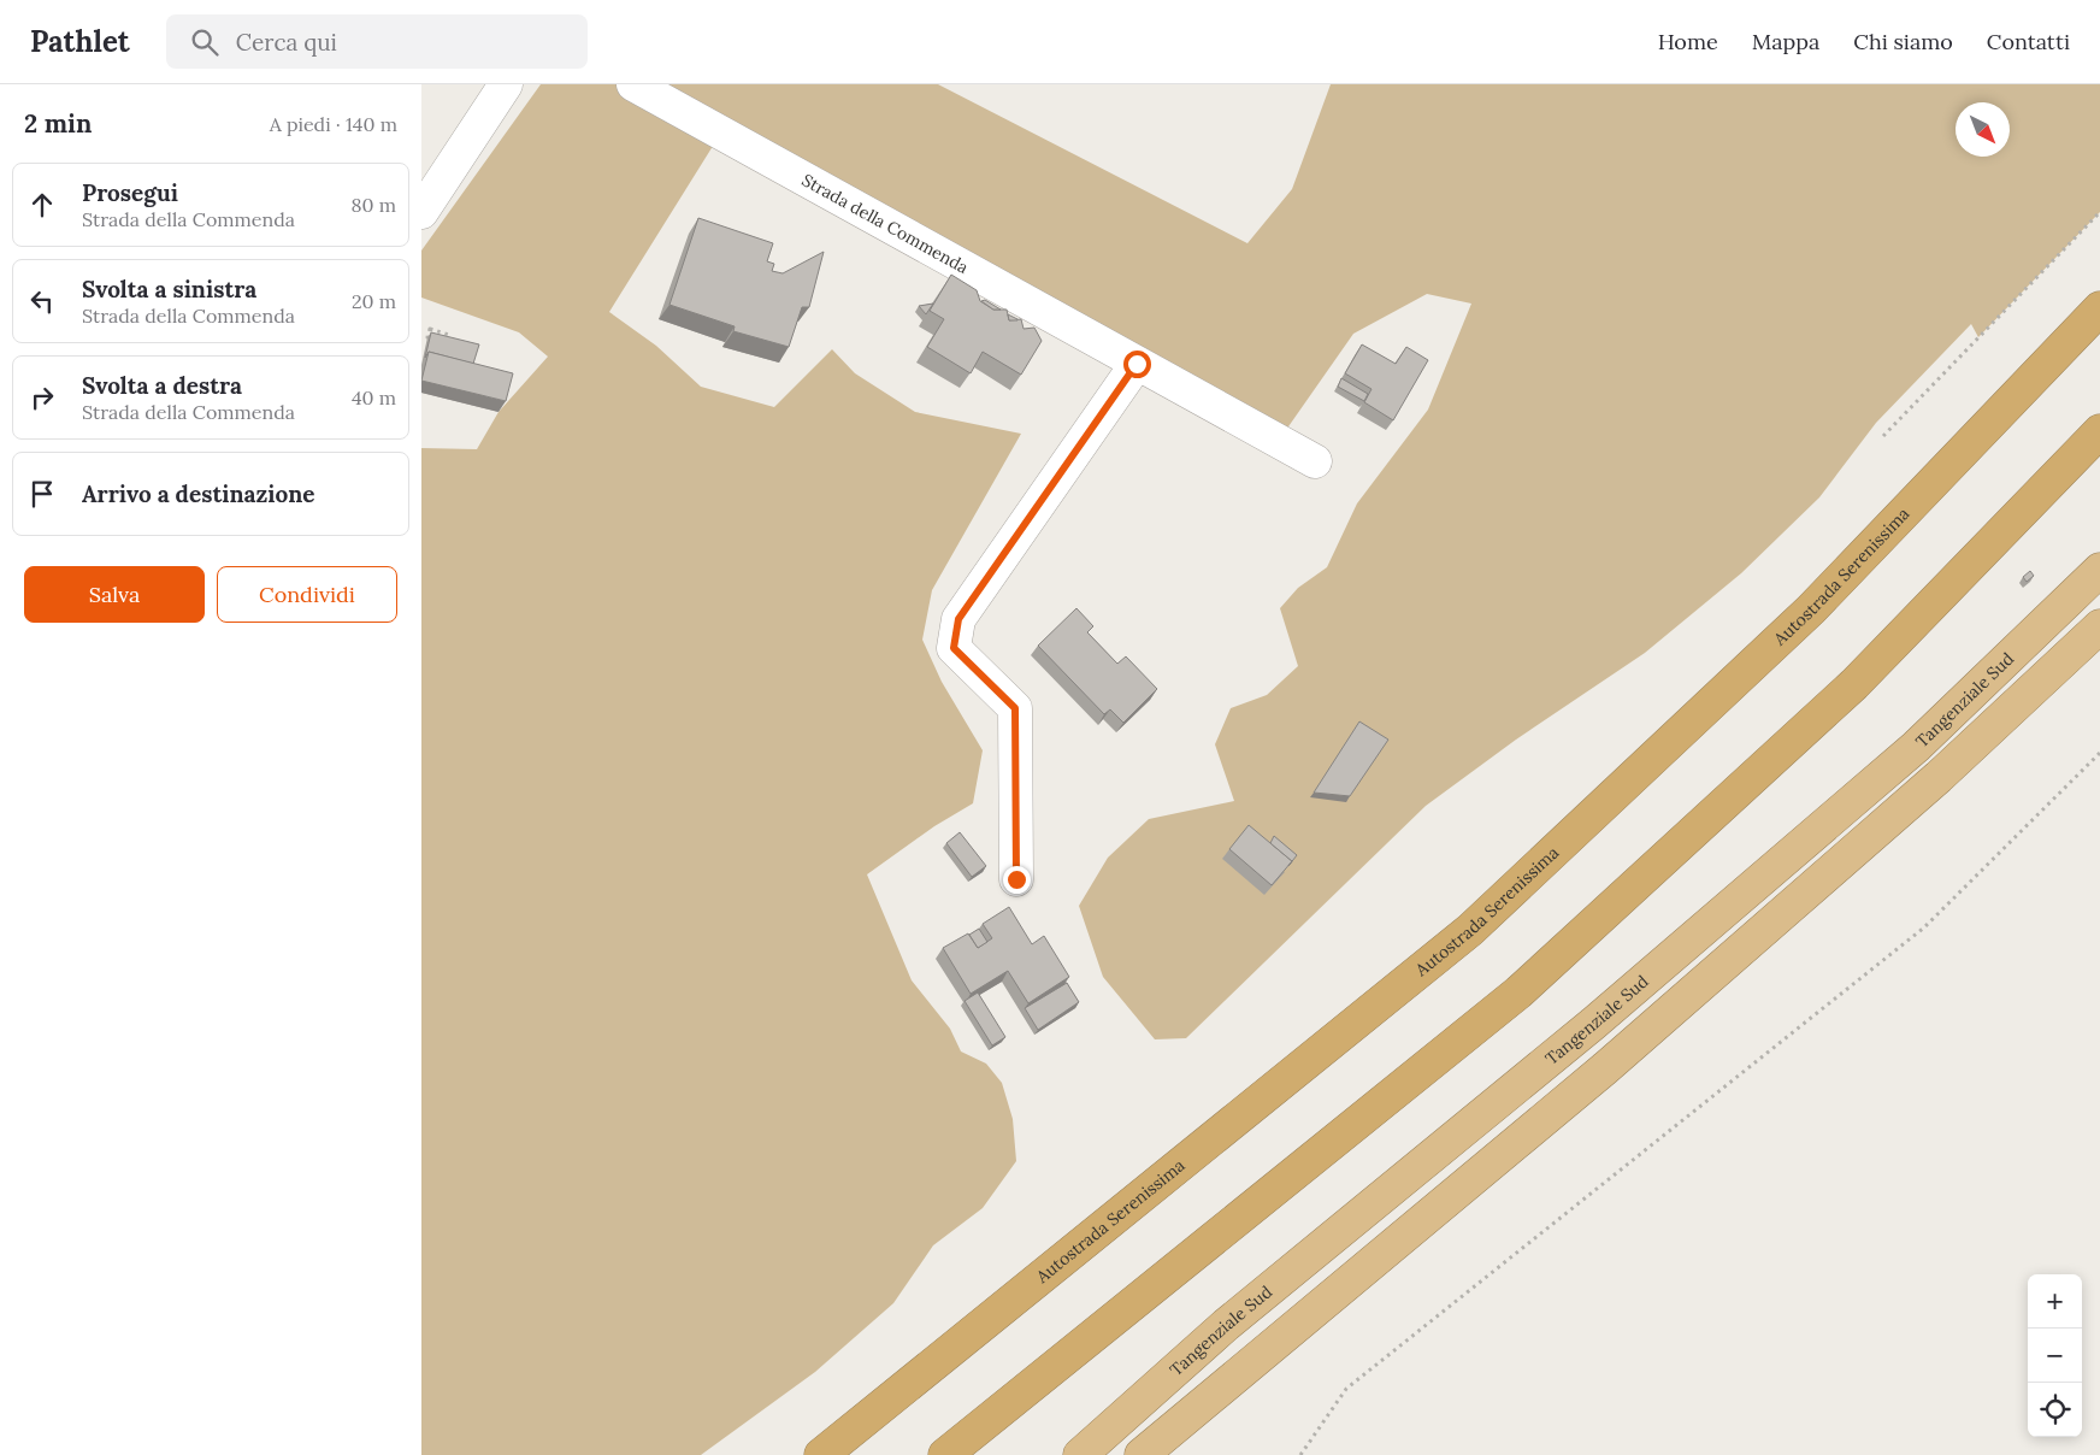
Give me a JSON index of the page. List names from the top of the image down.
{
  "streets": {
    "highway": ["Autostrada Serenissima", "Tangenziale Sud"],
    "street": ["Strada della Commenda"]
  },
  "north": "bottom right",
  "page": {
    "header": "Pathlet",
    "search": "Cerca qui",
    "nav": [
      "Home",
      "Mappa",
      "Chi siamo",
      "Contatti"
    ],
    "heading": ["2 min", "A piedi · 140 m"],
    "list": [
      ["Prosegui", "Strada della Commenda", "80 m"],
      ["Svolta a sinistra", "Strada della Commenda", "20 m"],
      ["Svolta a destra", "Strada della Commenda", "40 m"],
      "Arrivo a destinazione"
    ],
    "buttons": ["Salva", "Condividi"],
    "map_buttons": ["+", "−"]
  }
}
